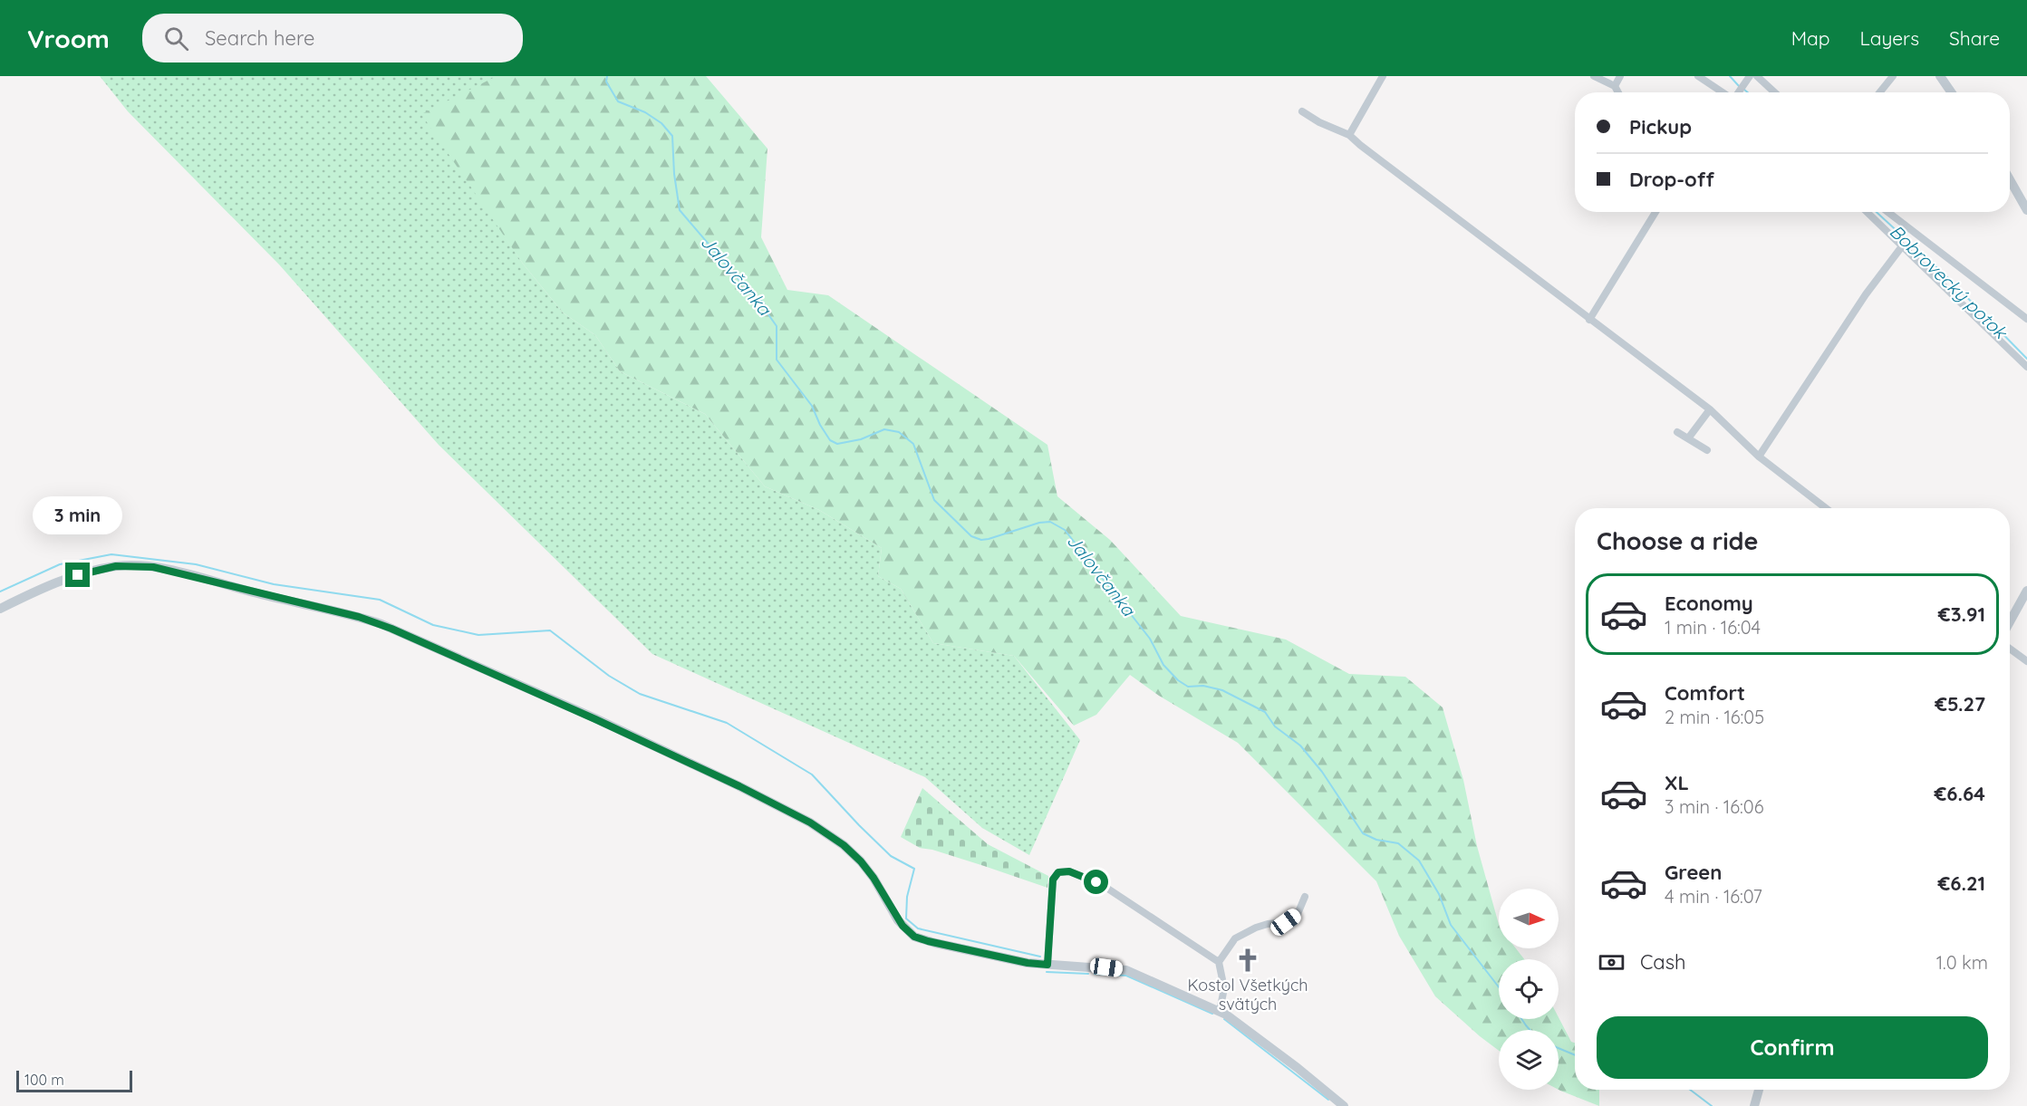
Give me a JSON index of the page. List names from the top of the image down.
{
  "water": ["Jalovčanka", "Bobrovecký potok"],
  "places": {
    "church": ["Kostol Všetkých svätých"]
  },
  "scale_bar": "100 m",
  "north": "right",
  "page": {
    "header": "Vroom",
    "search": "Search here",
    "nav": ["Map", "Layers", "Share"],
    "banner": ["Pickup", "Drop-off"],
    "bubble": "3 min",
    "heading": "Choose a ride",
    "list": [
      {
        "name": "Economy",
        "note": "1 min · 16:04",
        "value": "€3.91"
      },
      {
        "name": "Comfort",
        "note": "2 min · 16:05",
        "value": "€5.27"
      },
      {
        "name": "XL",
        "note": "3 min · 16:06",
        "value": "€6.64"
      },
      {
        "name": "Green",
        "note": "4 min · 16:07",
        "value": "€6.21"
      }
    ],
    "pay": ["Cash", "1.0 km"],
    "buttons": "Confirm",
    "scale": "100 m"
  }
}
